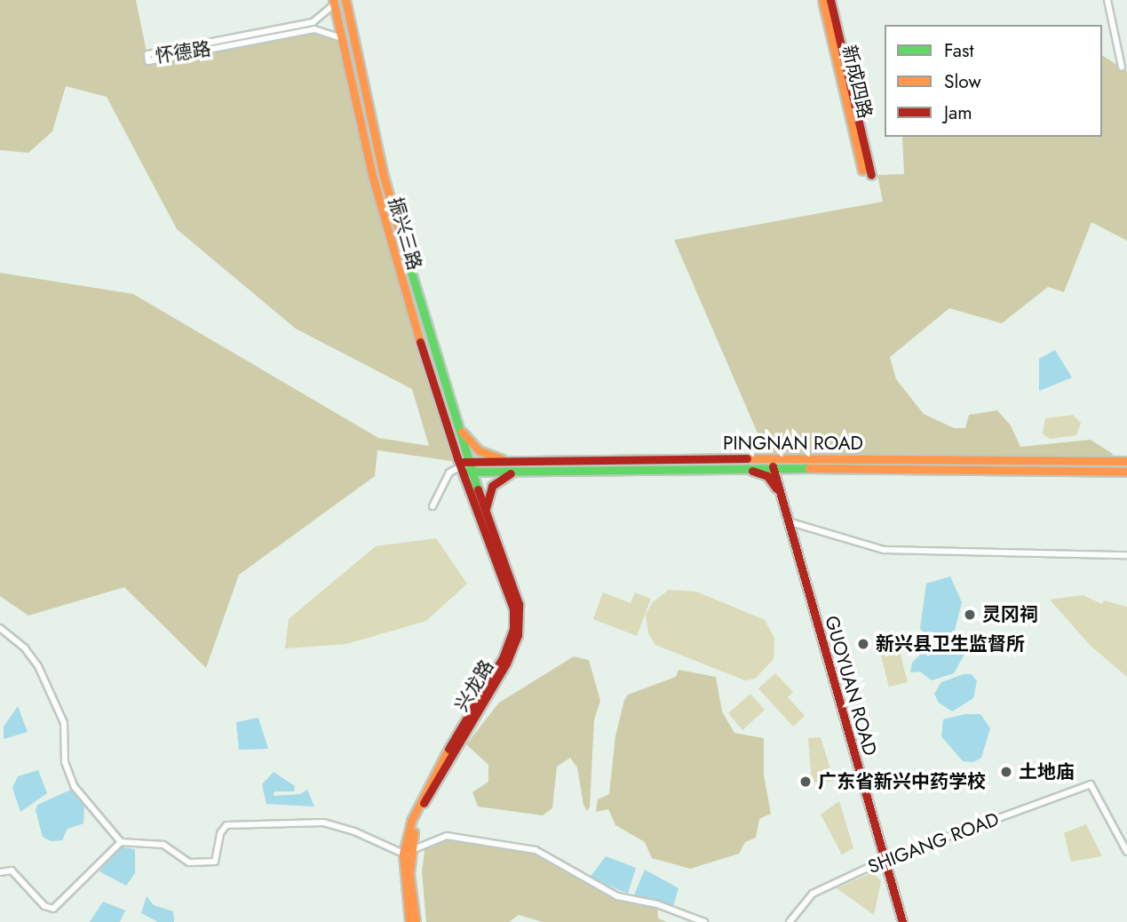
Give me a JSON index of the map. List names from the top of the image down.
{
  "streets": {
    "main road": [
      "新成四路",
      "振兴三路",
      "PINGNAN ROAD",
      "兴龙路",
      "GUOYUAN ROAD"
    ],
    "street": ["怀德路", "SHIGANG ROAD"]
  },
  "crossings": [
    ["怀德路", "振兴三路"],
    ["振兴三路", "PINGNAN ROAD"],
    ["振兴三路", "兴龙路"],
    ["PINGNAN ROAD", "兴龙路"],
    ["PINGNAN ROAD", "GUOYUAN ROAD"],
    ["GUOYUAN ROAD", "SHIGANG ROAD"]
  ],
  "places": [
    "灵冈祠",
    "新兴县卫生监督所",
    "土地庙",
    "广东省新兴中药学校"
  ],
  "legend": ["Fast", "Slow", "Jam"]
}
